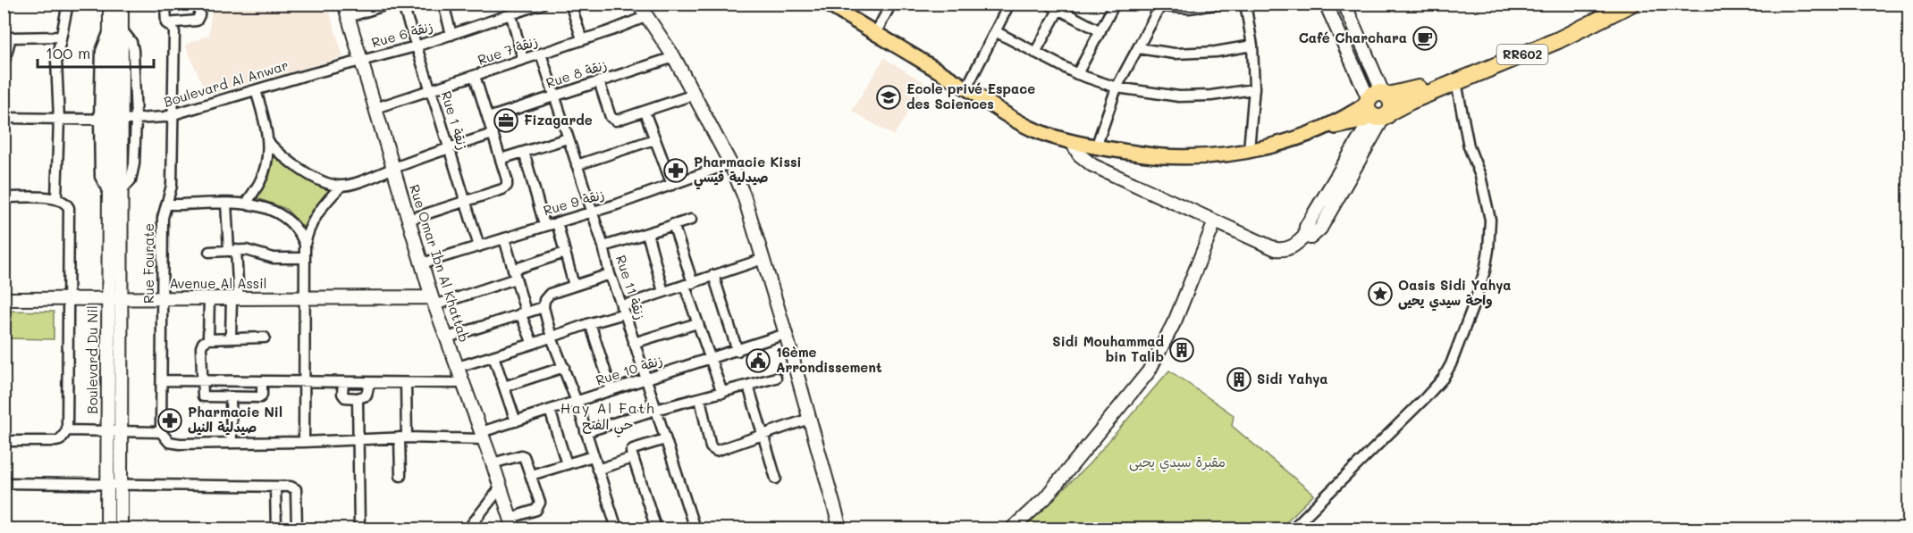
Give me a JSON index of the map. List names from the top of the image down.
{
  "streets": {
    "highway": ["RR602"],
    "street": [
      "Rue 6 زنقة",
      "Rue 7 زنقة",
      "Rue 8 زنقة",
      "Boulevard Al Anwar",
      "Rue 1 زنقة",
      "Rue 9 زنقة",
      "Rue Fourate",
      "Rue Omar Ibn Al Khattab",
      "Avenue Al Assil",
      "Rue 11 زنقة",
      "Boulevard Du Nil",
      "Rue 10 زنقة"
    ]
  },
  "crossings": [
    ["Rue 6 زنقة", "Boulevard Al Anwar"],
    ["Rue 6 زنقة", "Rue 1 زنقة"],
    ["Rue 6 زنقة", "Rue Omar Ibn Al Khattab"],
    ["Rue 7 زنقة", "Rue 1 زنقة"],
    ["Rue 7 زنقة", "Rue Omar Ibn Al Khattab"],
    ["Rue 7 زنقة", "Rue 11 زنقة"],
    ["Rue 8 زنقة", "Rue 11 زنقة"],
    ["Boulevard Al Anwar", "Rue Fourate"],
    ["Boulevard Al Anwar", "Rue Omar Ibn Al Khattab"],
    ["Boulevard Al Anwar", "Boulevard Du Nil"],
    ["Rue 1 زنقة", "Rue 9 زنقة"],
    ["Rue 9 زنقة", "Rue Omar Ibn Al Khattab"],
    ["Rue 9 زنقة", "Rue 11 زنقة"],
    ["Rue Fourate", "Avenue Al Assil"],
    ["Rue Fourate", "Rue 10 زنقة"],
    ["Rue Omar Ibn Al Khattab", "Avenue Al Assil"],
    ["Rue Omar Ibn Al Khattab", "Rue 10 زنقة"],
    ["Avenue Al Assil", "Boulevard Du Nil"],
    ["Rue 11 زنقة", "Rue 10 زنقة"]
  ],
  "districts": ["Hay Al Fath حي الفتح"],
  "parks": ["مقبرة سيدي يحيى"],
  "places": {
    "cafe": ["Café Charchara"],
    "school or university": ["Ecole privé Espace des Sciences"],
    "office": ["Fizagarde"],
    "pharmacy": ["Pharmacie Kissi صيدلية قيسي", "Pharmacie Nil صيدلية النيل"],
    "place": ["Oasis Sidi Yahya واحة سيدي يحيى"],
    "building": ["Sidi Mouhammad bin Talib", "Sidi Yahya"],
    "public building": ["16ème Arrondissement"]
  },
  "scale_bar": "100 m"
}
